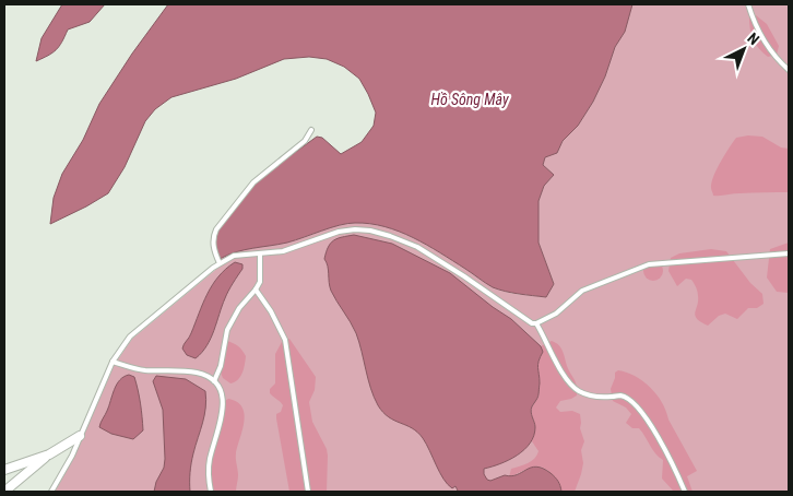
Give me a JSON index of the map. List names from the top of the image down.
{
  "water": ["Hồ Sông Mây"],
  "north": "top right"
}
